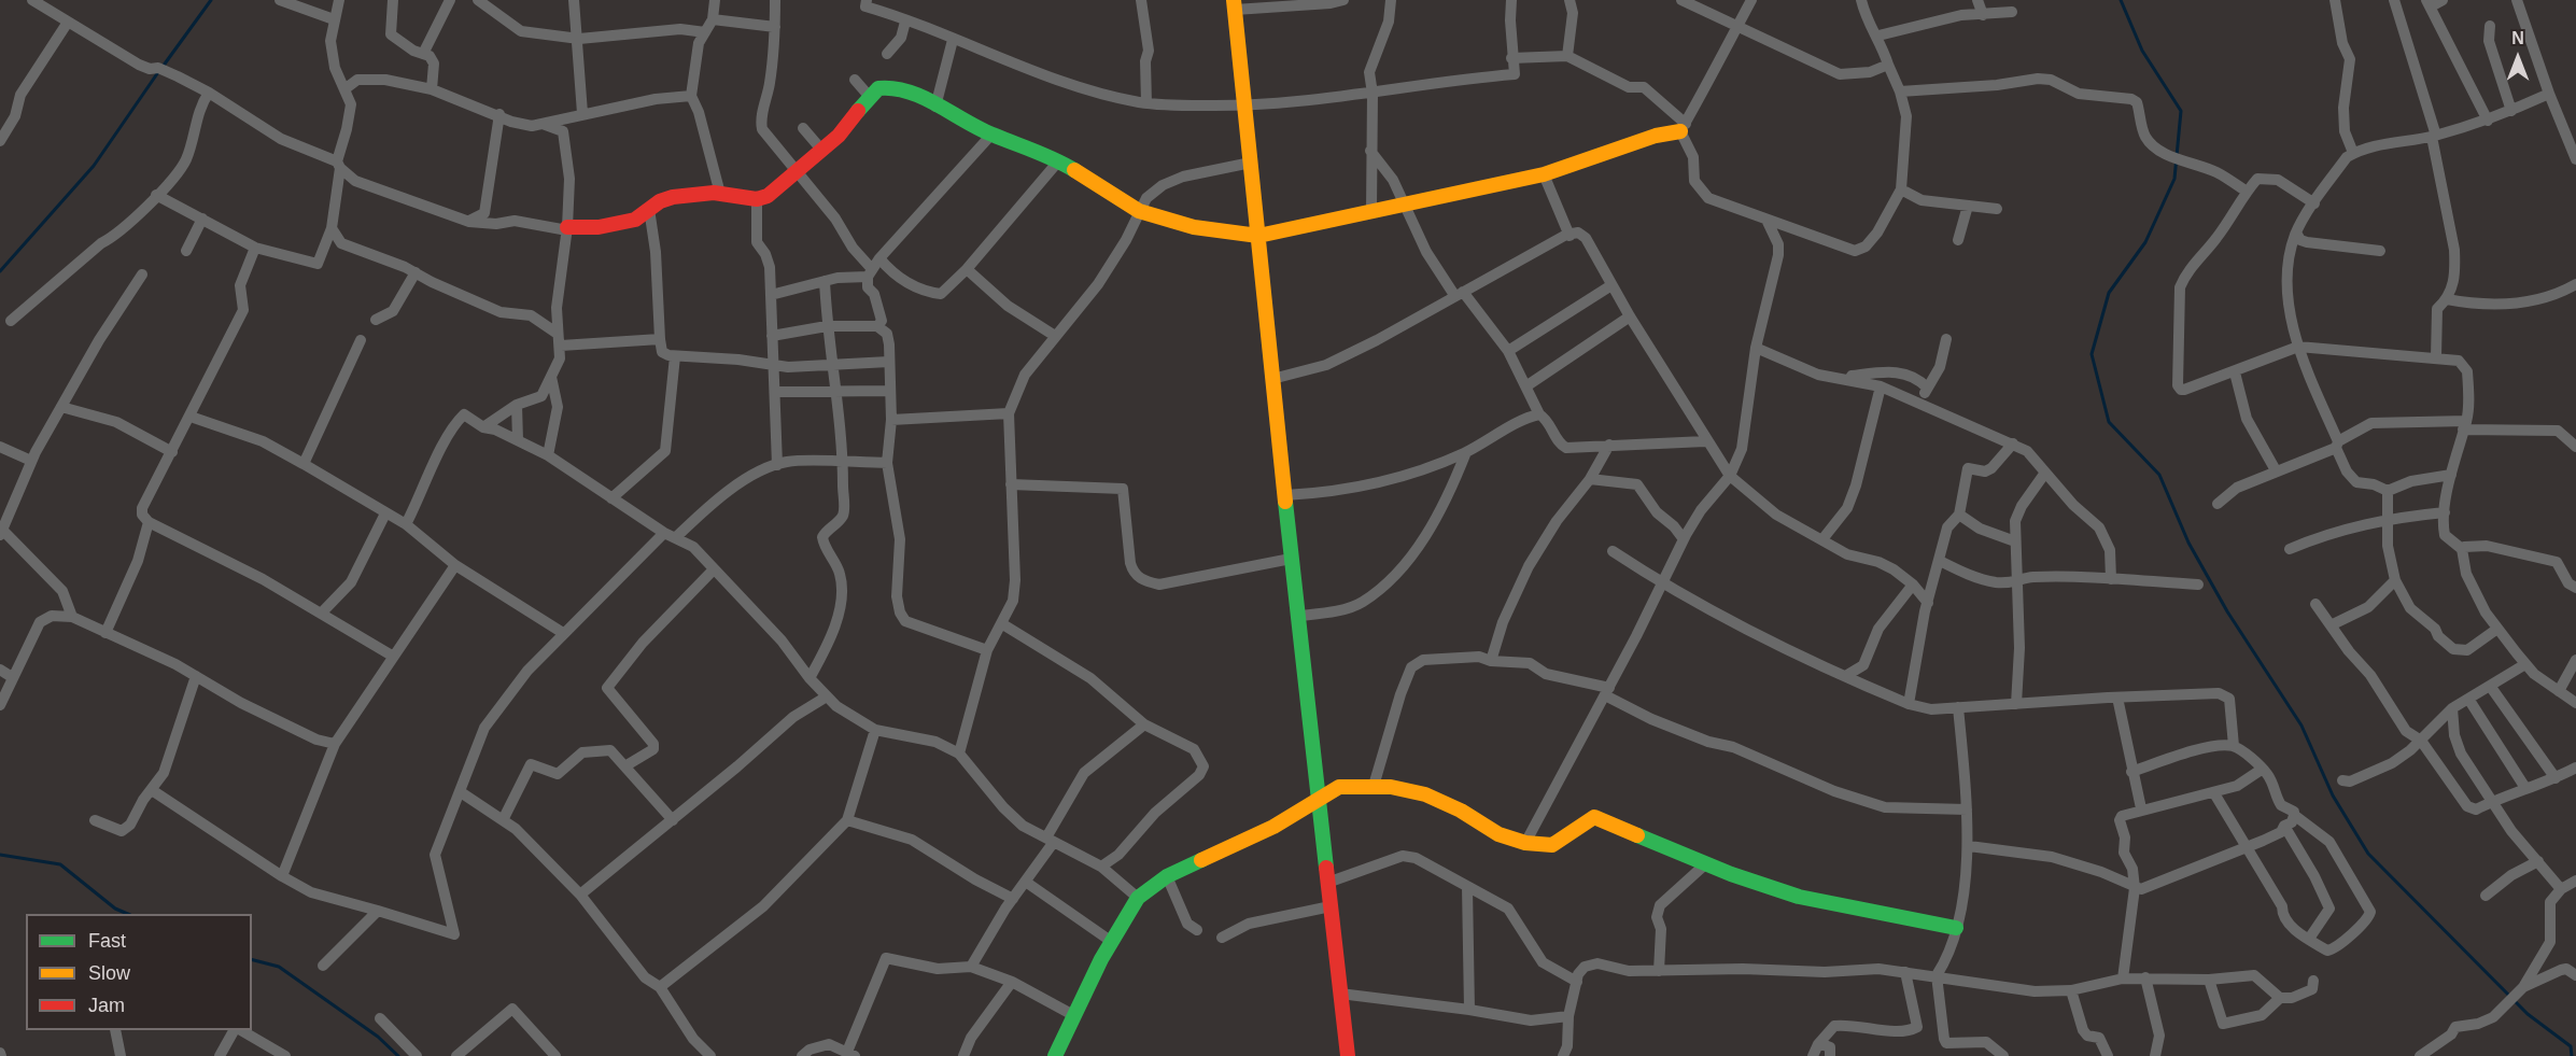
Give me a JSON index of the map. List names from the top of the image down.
{
  "legend": ["Fast", "Slow", "Jam"],
  "north": "top"
}
